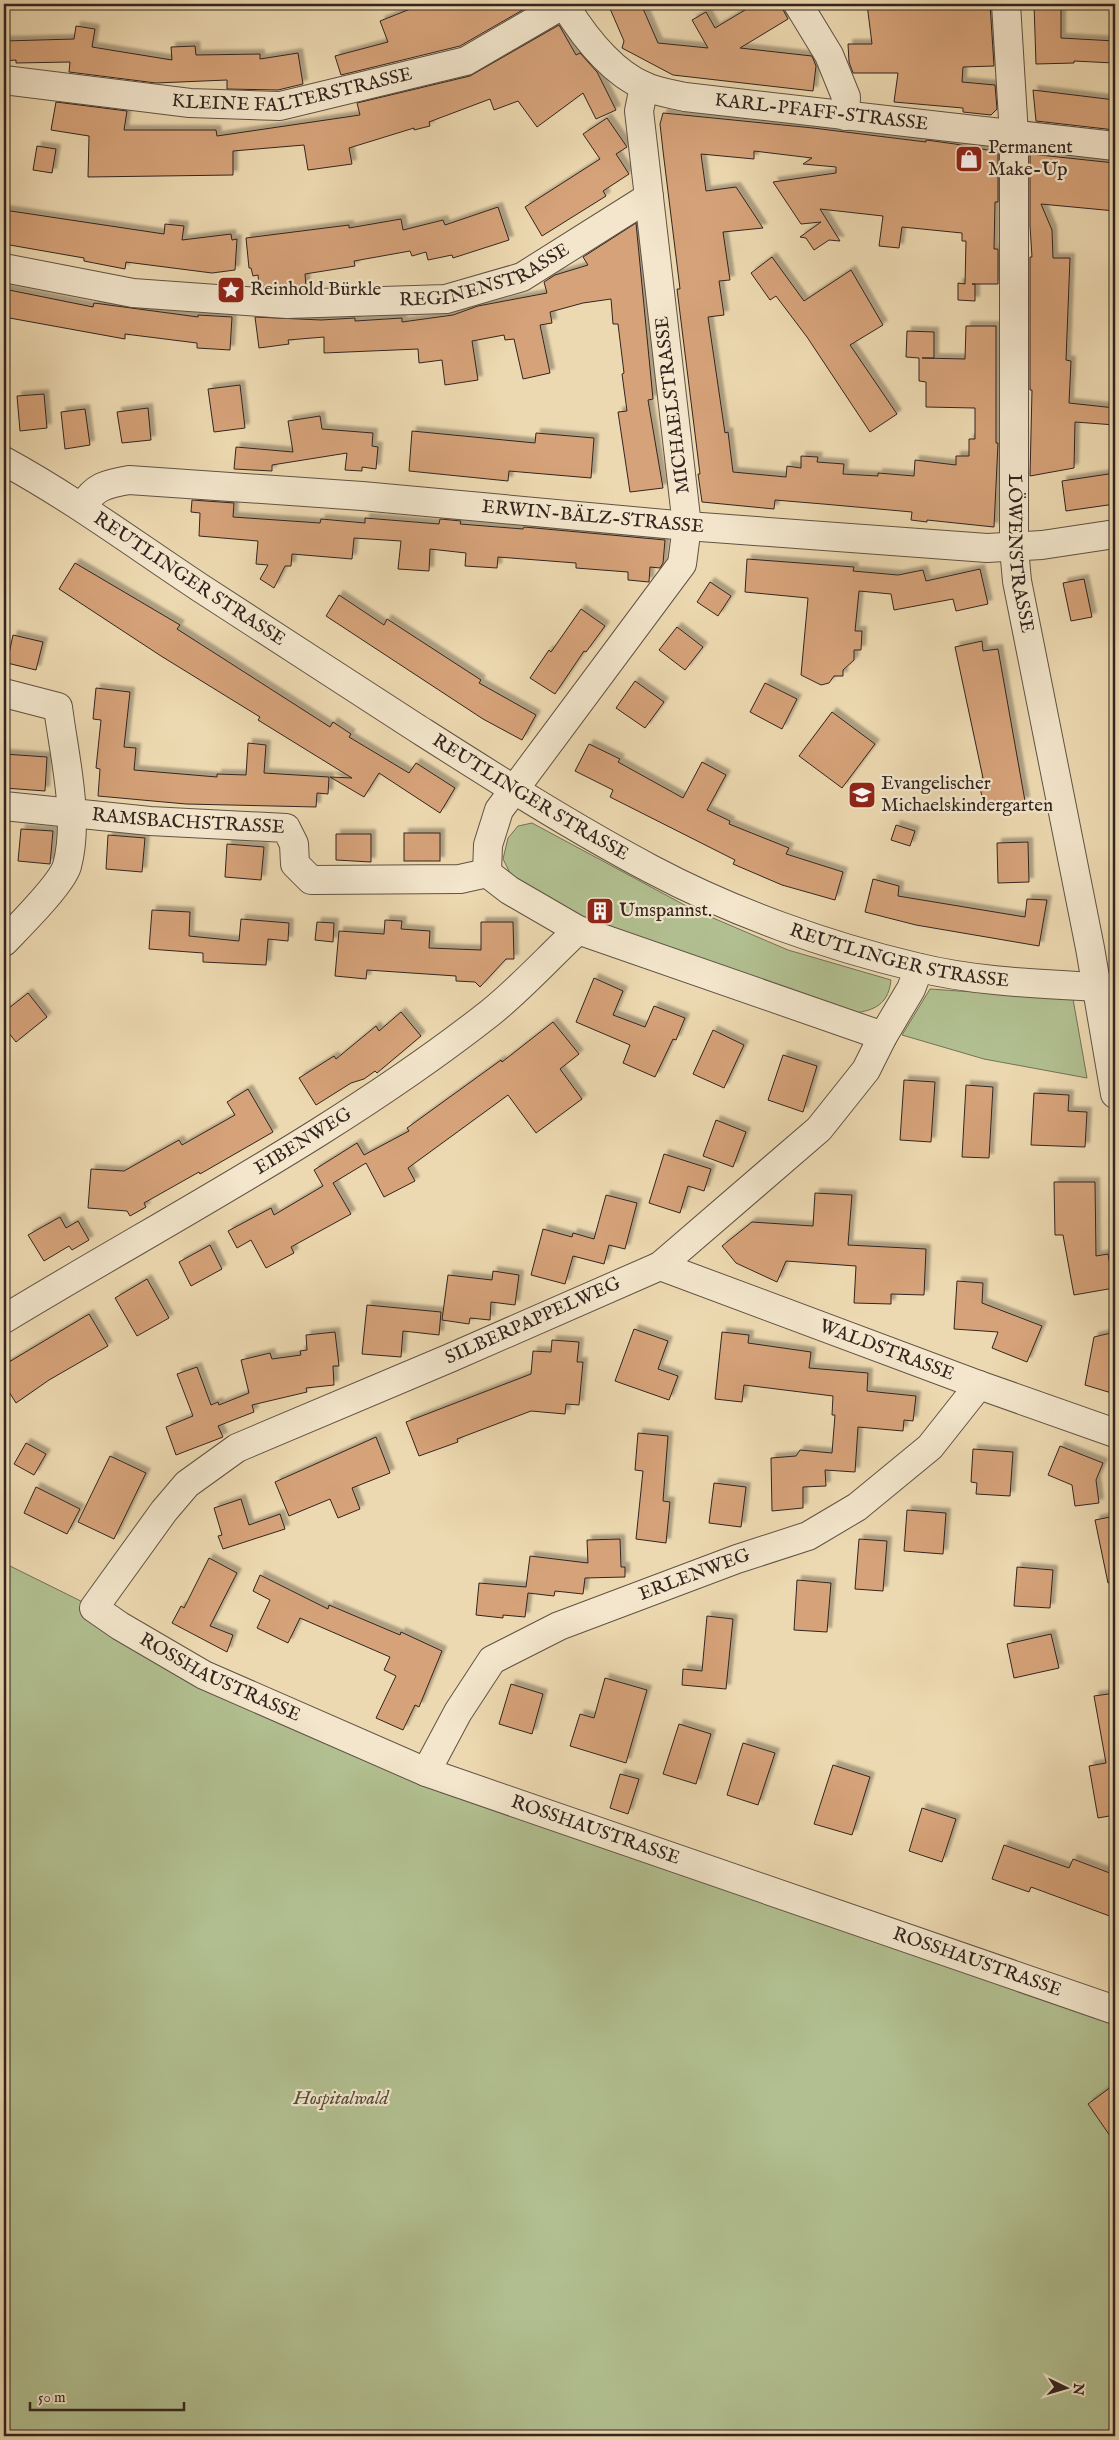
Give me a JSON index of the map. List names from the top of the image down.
{
  "streets": {
    "street": [
      "KLEINE FALTERSTRASSE",
      "KARL-PFAFF-STRASSE",
      "REGINENSTRASSE",
      "MICHAELSTRASSE",
      "ERWIN-BÄLZ-STRASSE",
      "LÖWENSTRASSE",
      "REUTLINGER STRASSE",
      "RAMSBACHSTRASSE",
      "EIBENWEG",
      "SILBERPAPPELWEG",
      "WALDSTRASSE",
      "ERLENWEG",
      "ROSSHAUSTRASSE"
    ]
  },
  "crossings": [
    ["KLEINE FALTERSTRASSE", "KARL-PFAFF-STRASSE"],
    ["KARL-PFAFF-STRASSE", "MICHAELSTRASSE"],
    ["KARL-PFAFF-STRASSE", "LÖWENSTRASSE"],
    ["REGINENSTRASSE", "MICHAELSTRASSE"],
    ["MICHAELSTRASSE", "ERWIN-BÄLZ-STRASSE"],
    ["MICHAELSTRASSE", "REUTLINGER STRASSE"],
    ["ERWIN-BÄLZ-STRASSE", "LÖWENSTRASSE"],
    ["ERWIN-BÄLZ-STRASSE", "REUTLINGER STRASSE"],
    ["LÖWENSTRASSE", "REUTLINGER STRASSE"],
    ["REUTLINGER STRASSE", "SILBERPAPPELWEG"],
    ["SILBERPAPPELWEG", "WALDSTRASSE"],
    ["SILBERPAPPELWEG", "ROSSHAUSTRASSE"],
    ["WALDSTRASSE", "ERLENWEG"],
    ["ERLENWEG", "ROSSHAUSTRASSE"]
  ],
  "parks": ["Hospitalwald"],
  "places": {
    "shop": ["Permanent Make-Up"],
    "place": ["Reinhold Bürkle"],
    "school or university": ["Evangelischer Michaelskindergarten"],
    "building": ["Umspannst."]
  },
  "scale_bar": "50 m",
  "north": "right"
}
